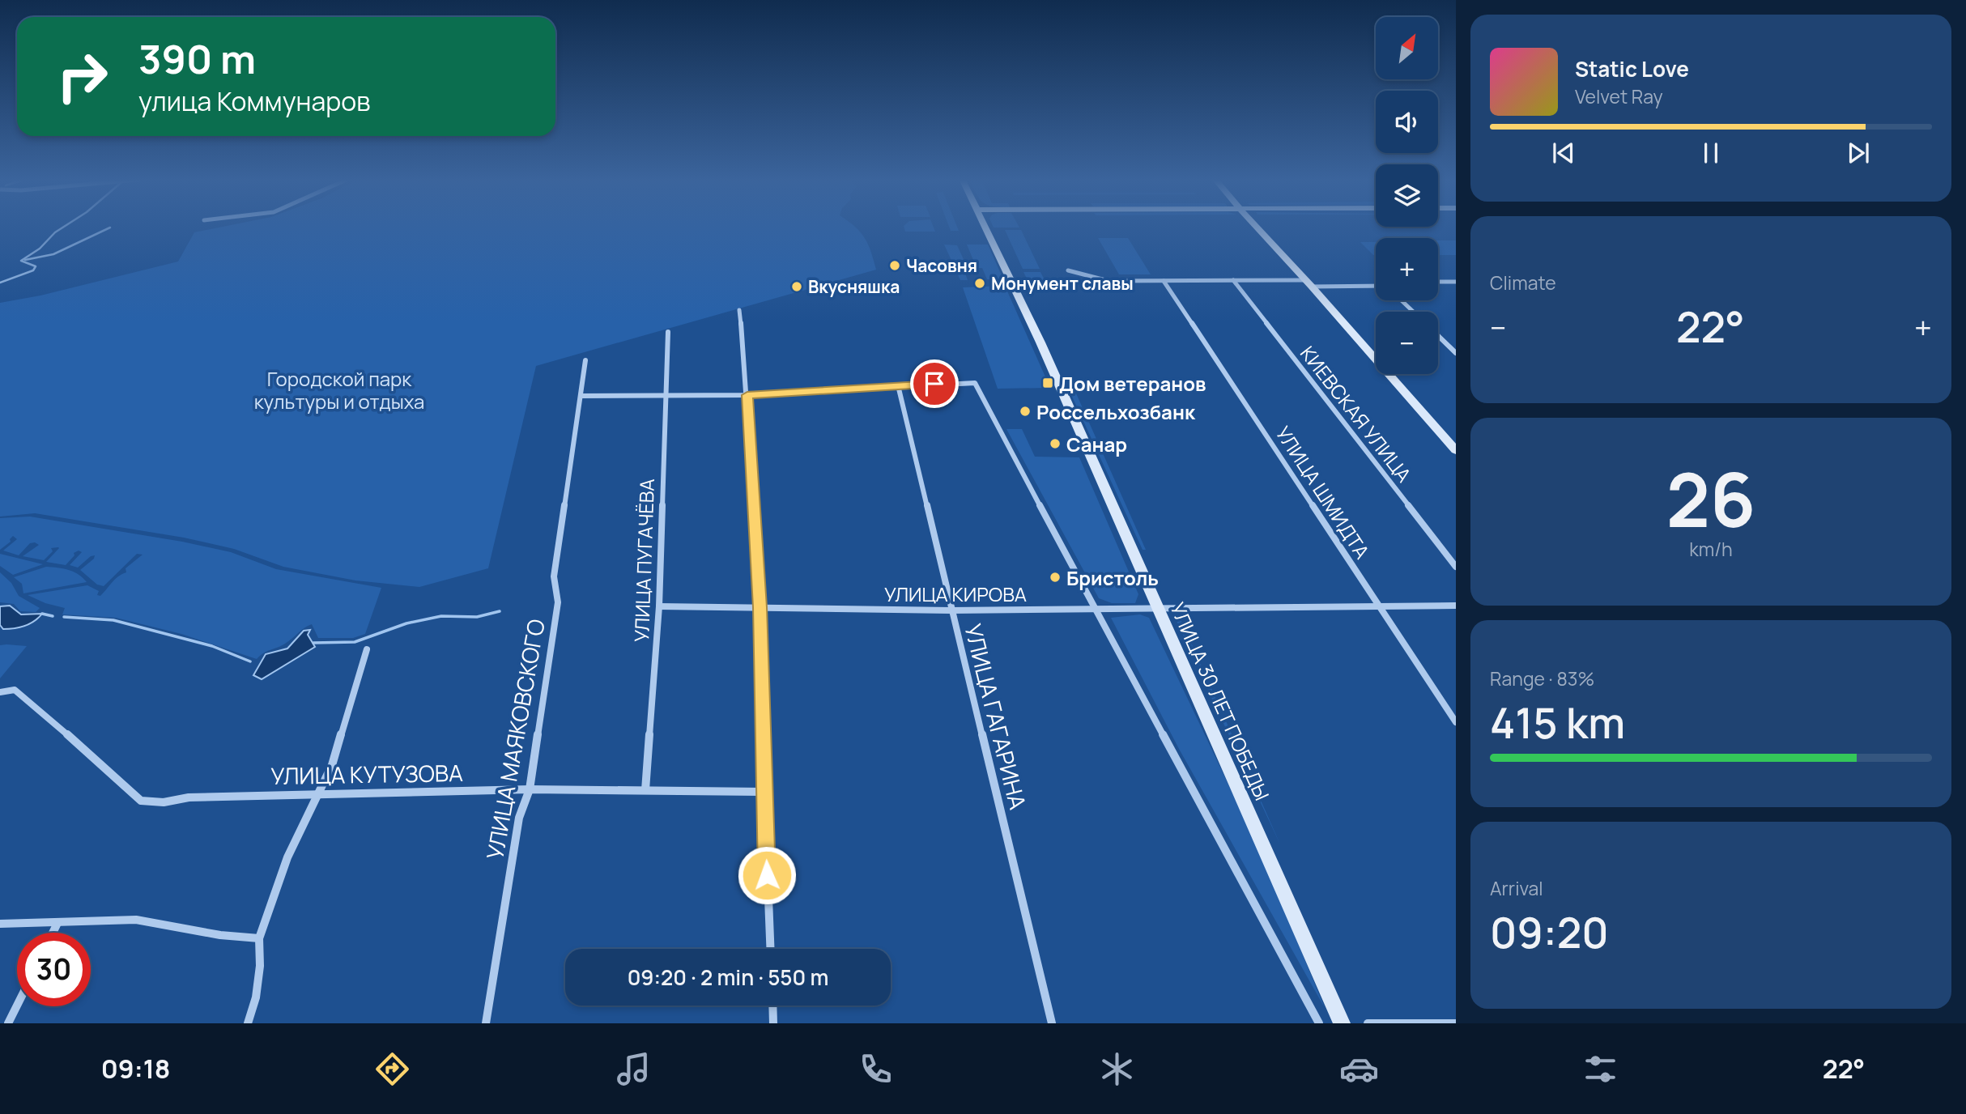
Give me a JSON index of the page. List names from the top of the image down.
{
  "streets": {
    "street": [
      "КИЕВСКАЯ УЛИЦА",
      "УЛИЦА ШМИДТА",
      "УЛИЦА ПУГАЧЁВА",
      "УЛИЦА КИРОВА",
      "УЛИЦА 30 ЛЕТ ПОБЕДЫ",
      "УЛИЦА ГАГАРИНА",
      "УЛИЦА МАЯКОВСКОГО",
      "УЛИЦА КУТУЗОВА"
    ]
  },
  "crossings": [
    ["УЛИЦА ШМИДТА", "УЛИЦА КИРОВА"],
    ["УЛИЦА ПУГАЧЁВА", "УЛИЦА КИРОВА"],
    ["УЛИЦА ПУГАЧЁВА", "УЛИЦА КУТУЗОВА"],
    ["УЛИЦА КИРОВА", "УЛИЦА 30 ЛЕТ ПОБЕДЫ"],
    ["УЛИЦА КИРОВА", "УЛИЦА ГАГАРИНА"],
    ["УЛИЦА МАЯКОВСКОГО", "УЛИЦА КУТУЗОВА"]
  ],
  "parks": ["Городской парк культуры и отдыха"],
  "places": {
    "other": [
      "Часовня",
      "Монумент славы",
      "Вкусняшка",
      "Россельхозбанк",
      "Санар",
      "Бристоль"
    ],
    "transit": ["Дом ветеранов"]
  },
  "north": "top right",
  "page": {
    "map_buttons": ["+", "−"],
    "turn": ["390 m", "улица Коммунаров"],
    "song": ["Static Love", "Velvet Ray"],
    "tile": [
      "Climate",
      ["26", "km/h"],
      ["Range · 83%", "415 km"],
      ["Arrival", "09:20"]
    ],
    "heat": ["−", "22°", "+"],
    "limit": "30",
    "trip": "09:20 · 2 min · 550 m",
    "tabs": ["09:18", "22°"]
  }
}
